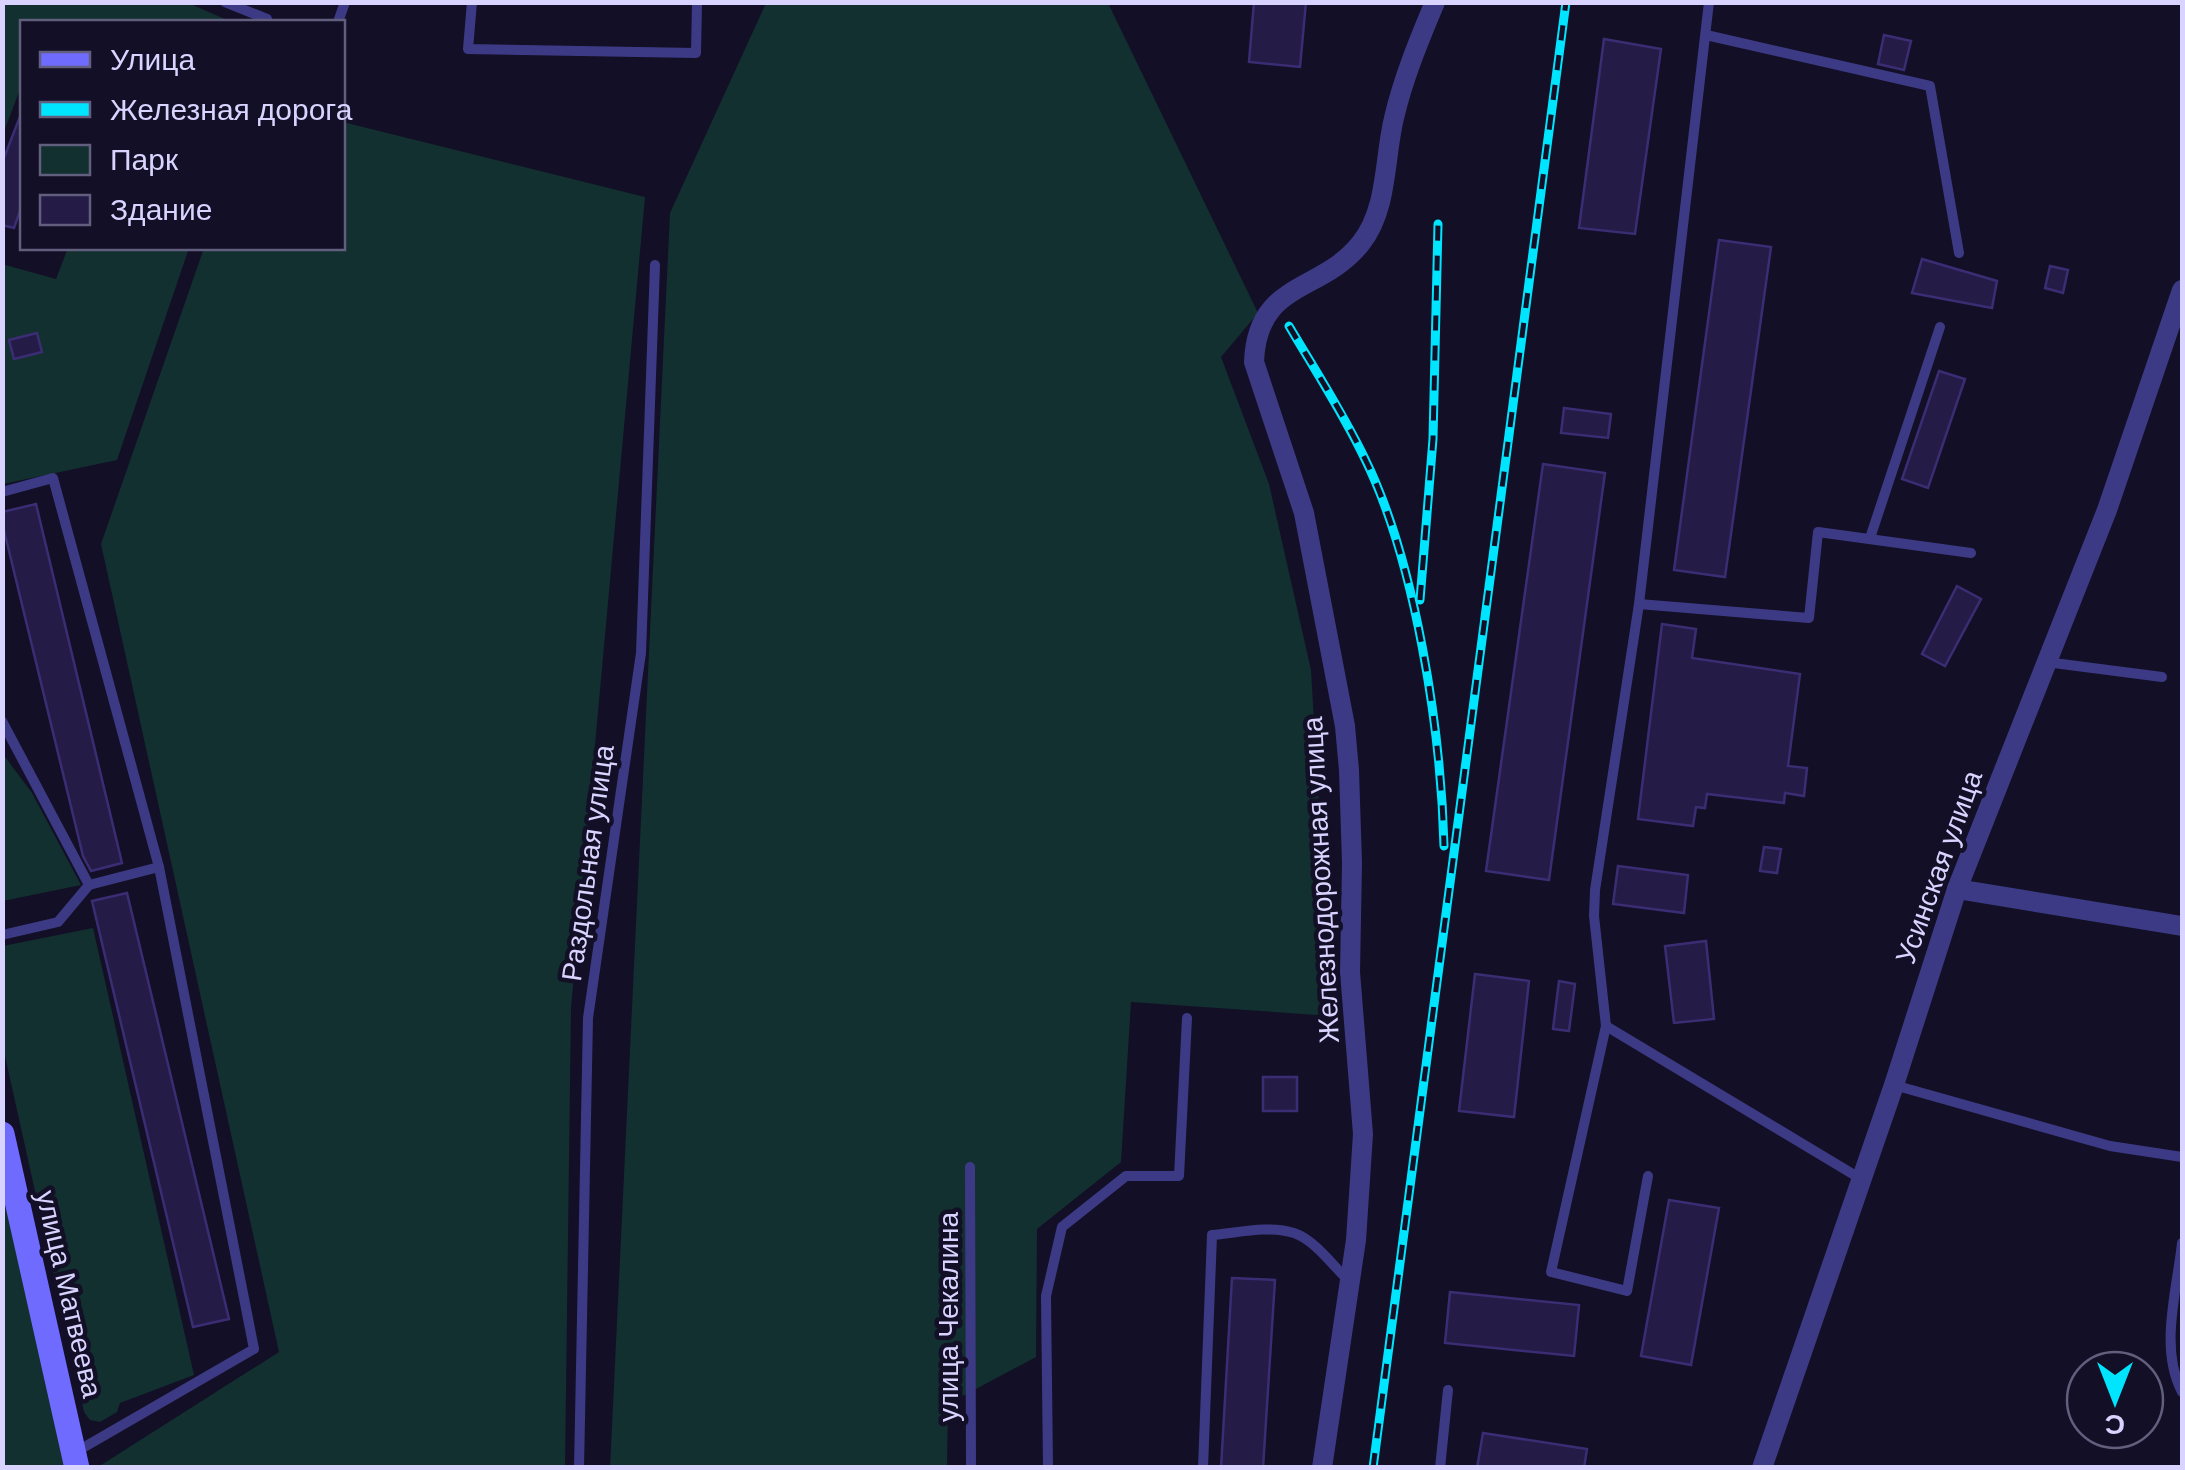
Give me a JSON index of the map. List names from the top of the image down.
{
  "streets": {
    "street": ["Усинская улица", "Железнодорожная улица", "улица Матвеева"],
    "lane": ["Раздольная улица", "улица Чекалина"]
  },
  "legend": [
    "Улица",
    "Железная дорога",
    "Парк",
    "Здание"
  ],
  "north": "bottom"
}
